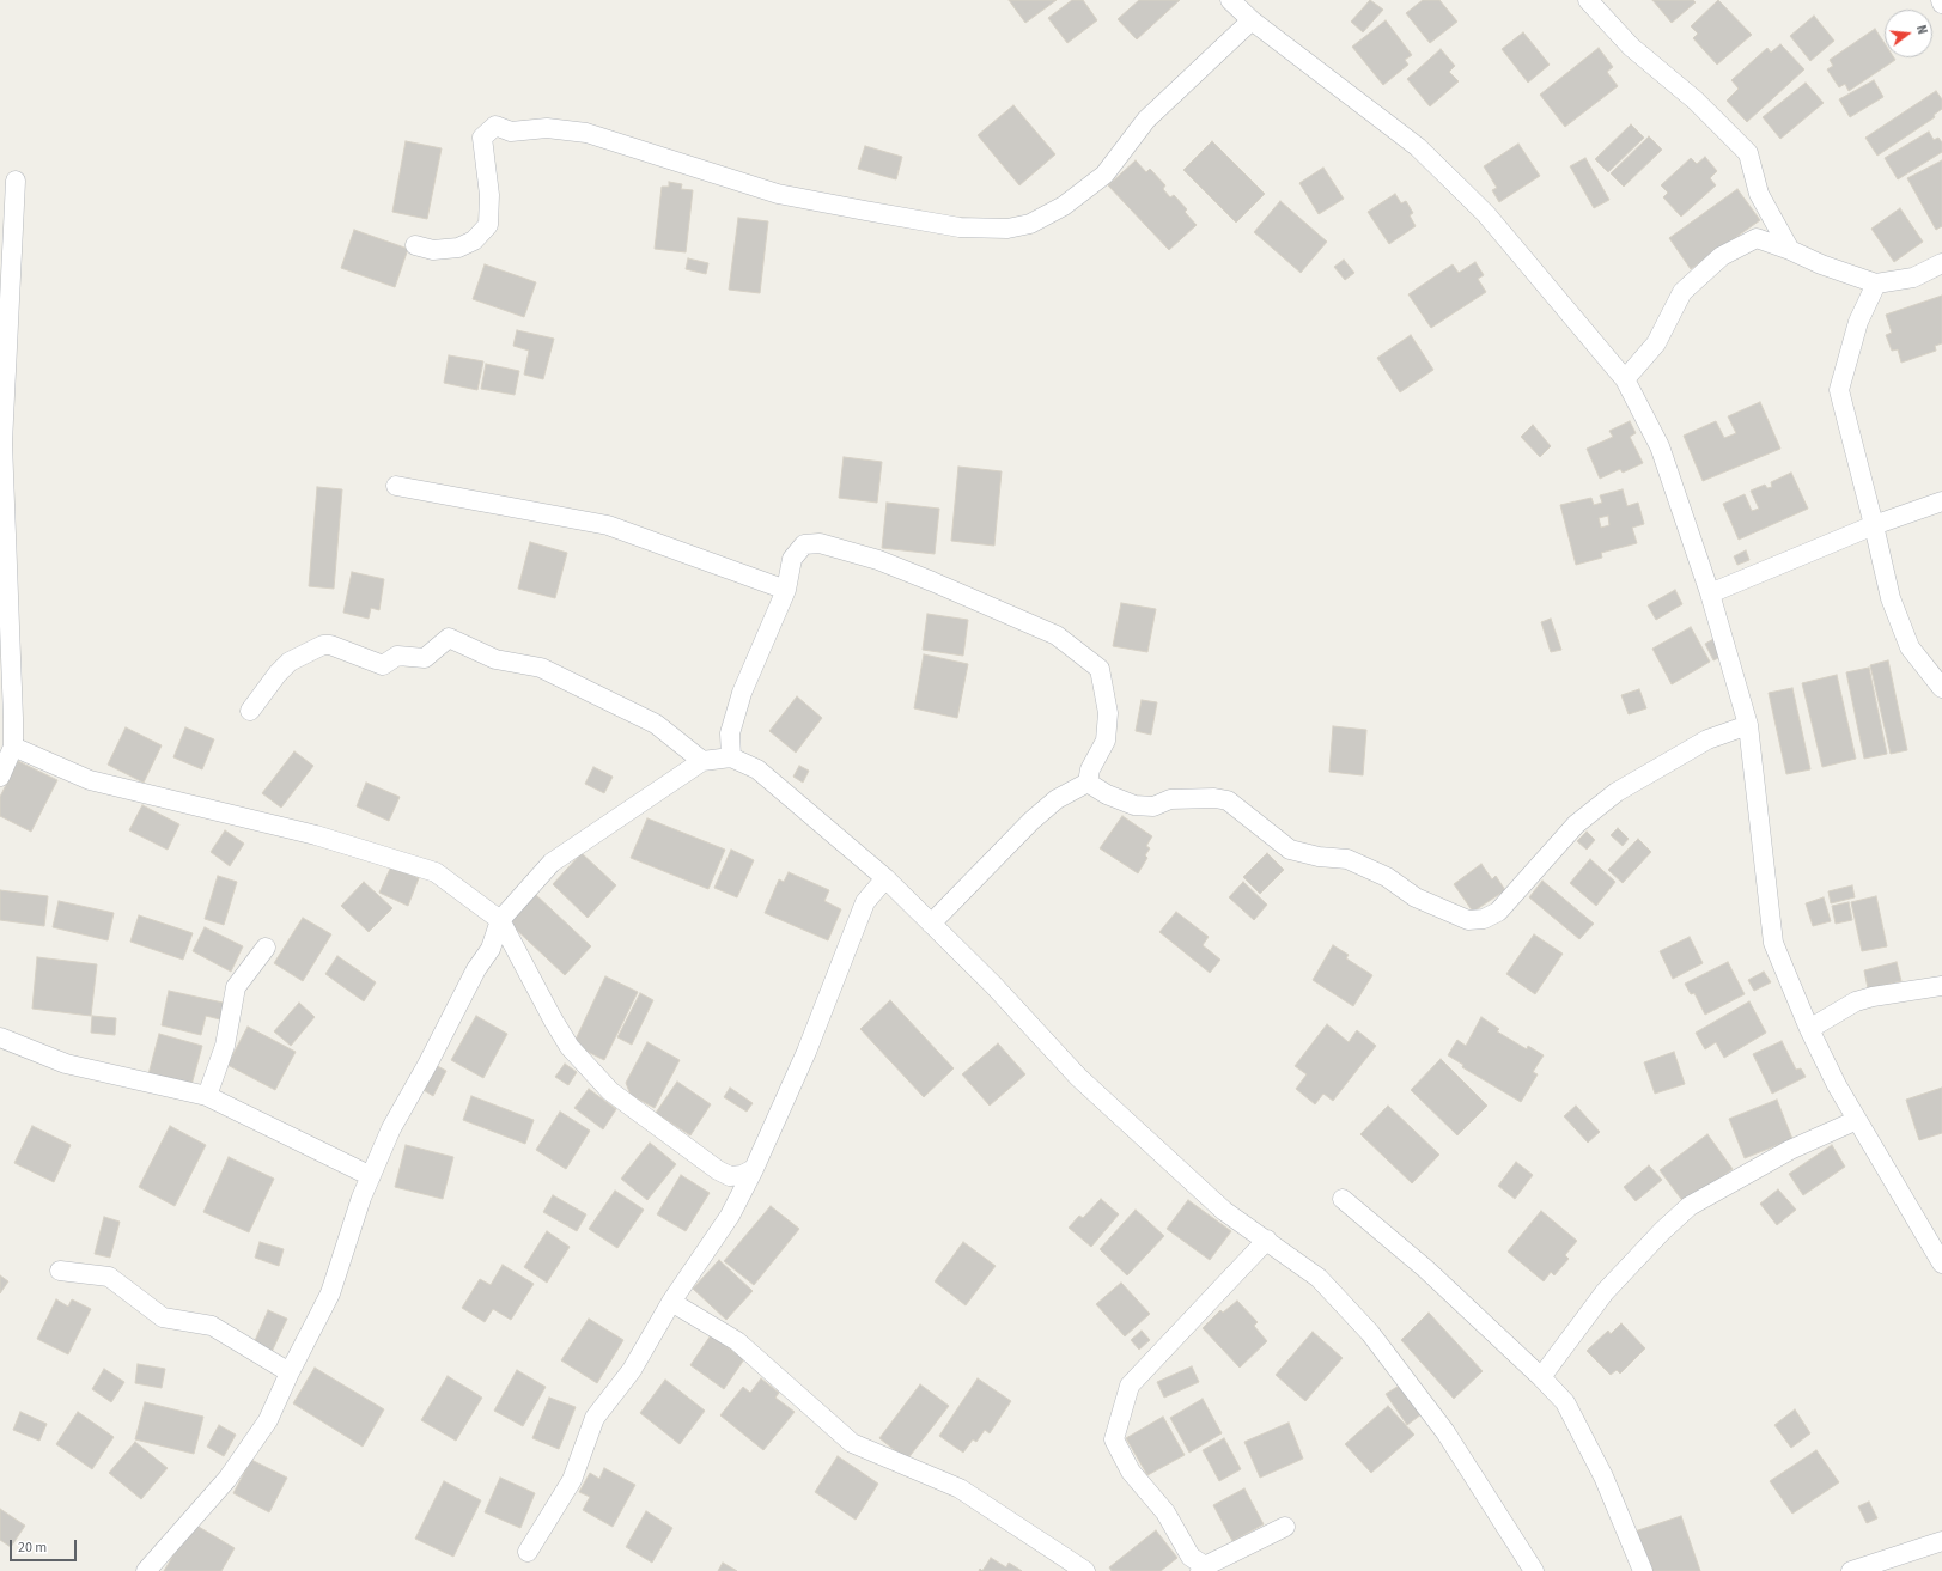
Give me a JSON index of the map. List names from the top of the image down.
{
  "scale_bar": "20 m",
  "north": "right"
}
